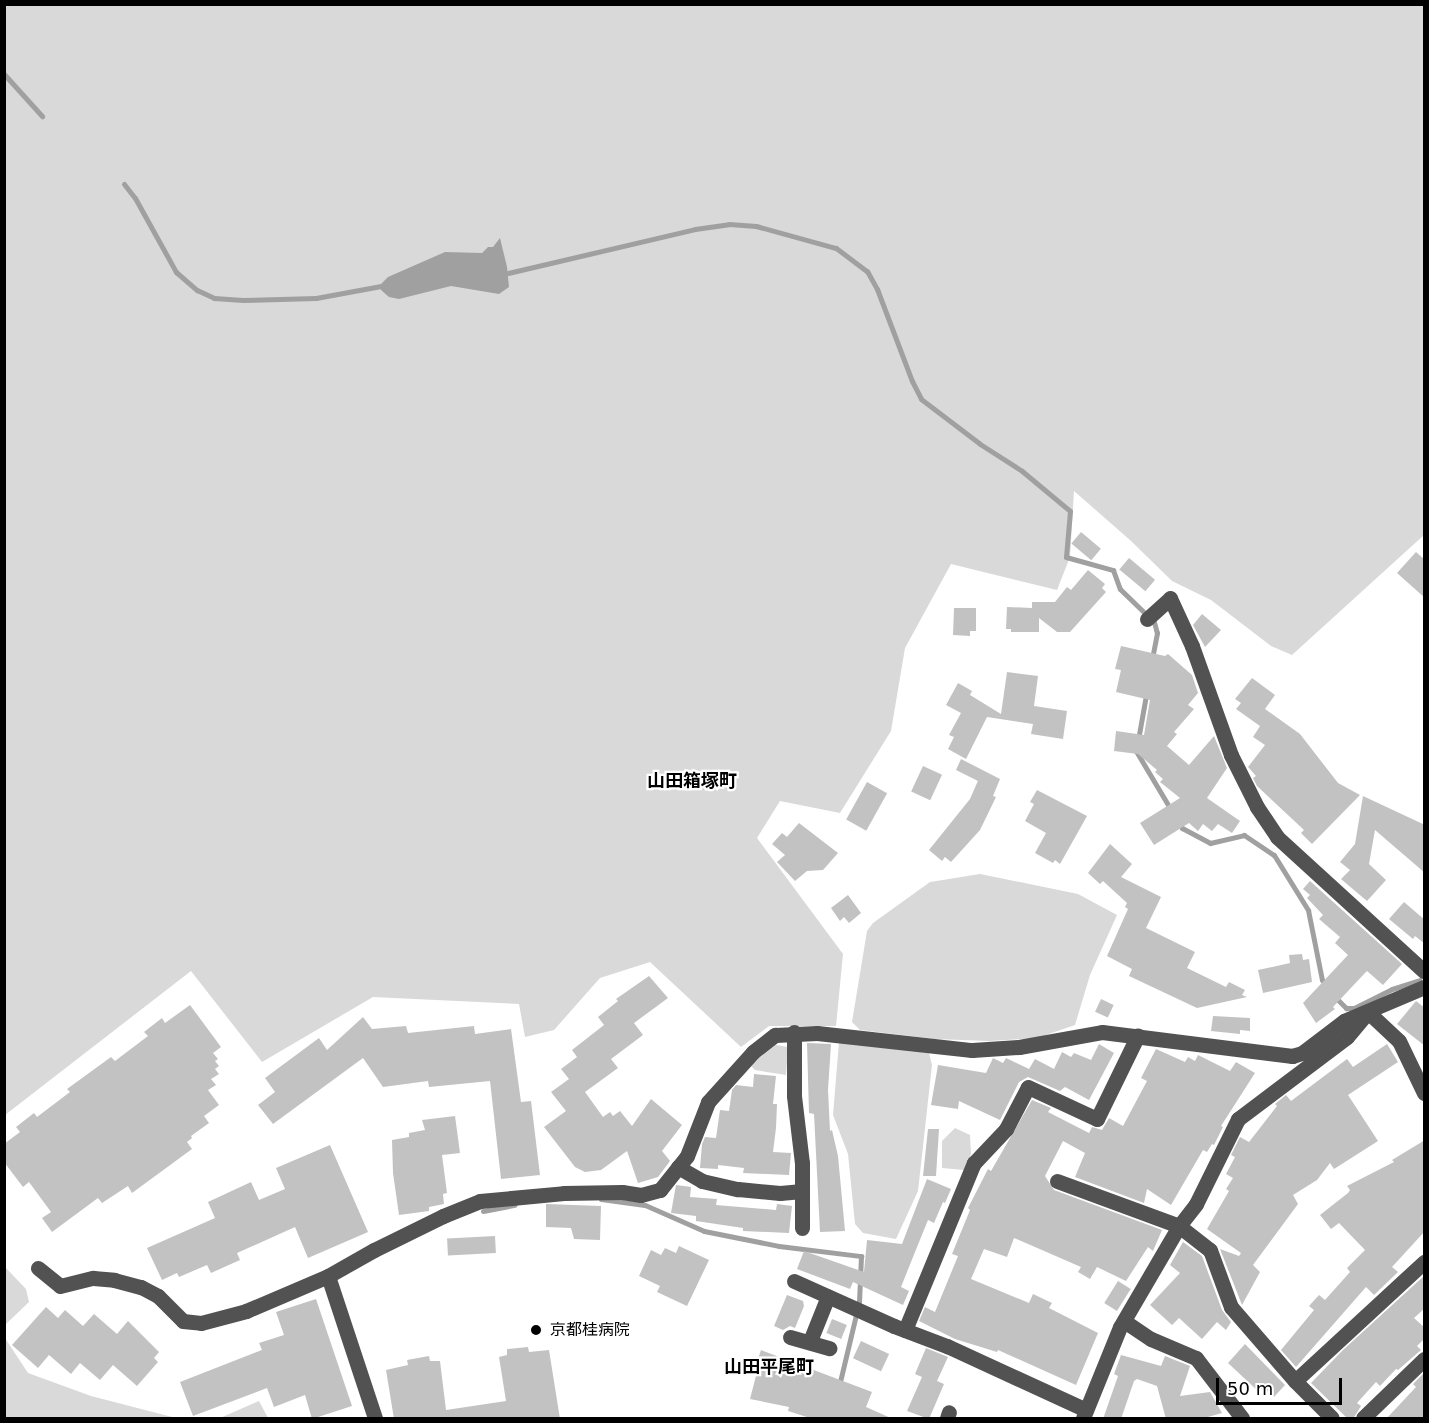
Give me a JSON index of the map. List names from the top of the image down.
{
  "districts": ["山田箱塚町", "山田平尾町"],
  "places": ["京都桂病院"],
  "scale_bar": "50 m"
}
